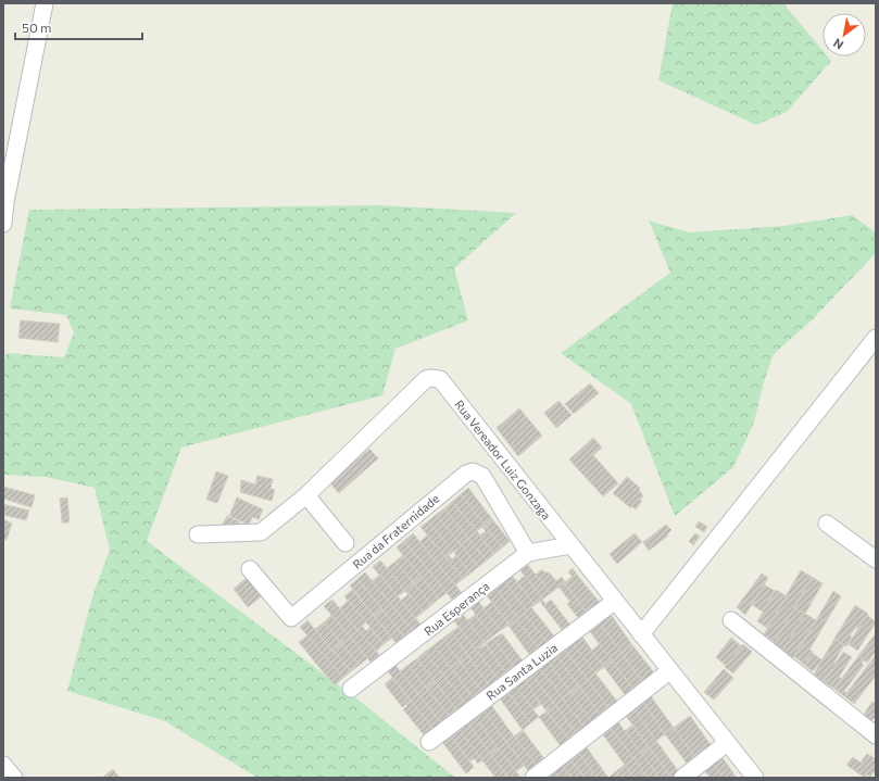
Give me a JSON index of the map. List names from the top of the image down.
{
  "streets": {
    "street": [
      "Rua Vereador Luiz Gonzaga",
      "Rua da Fraternidade",
      "Rua Esperança",
      "Rua Santa Luzia"
    ]
  },
  "crossings": [
    ["Rua Vereador Luiz Gonzaga", "Rua Esperança"],
    ["Rua Vereador Luiz Gonzaga", "Rua Santa Luzia"],
    ["Rua da Fraternidade", "Rua Esperança"]
  ],
  "scale_bar": "50 m",
  "north": "bottom left"
}
